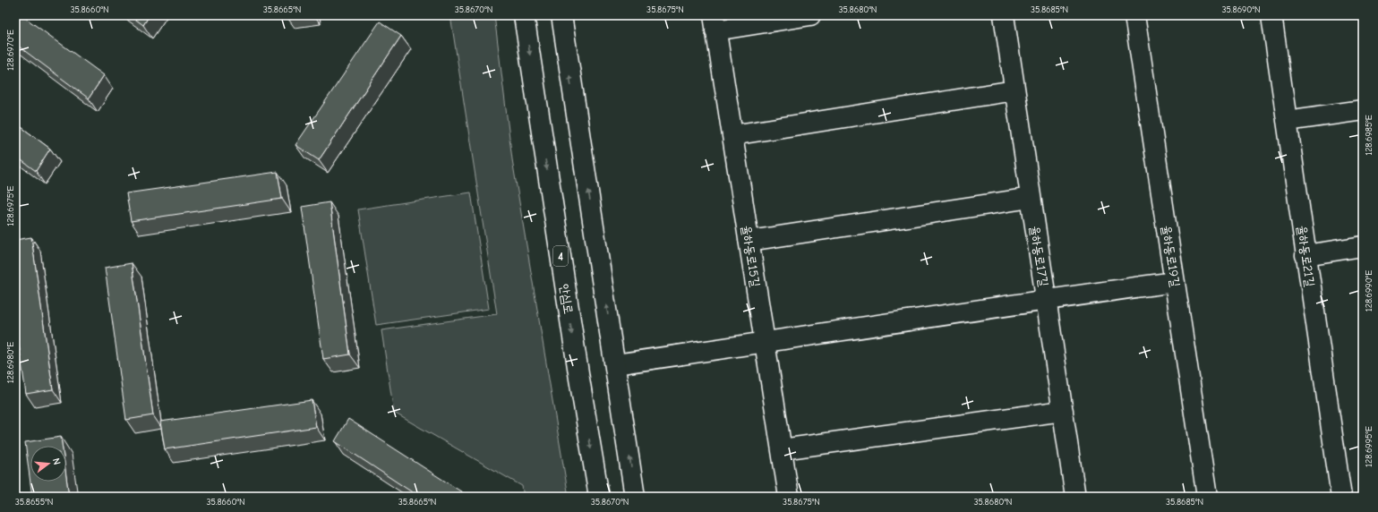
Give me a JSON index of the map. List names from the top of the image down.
{
  "streets": {
    "street": [
      "4",
      "율하동로15길",
      "율하동로17길",
      "율하동로19길",
      "율하동로21길",
      "안심로"
    ]
  },
  "north": "right",
  "coordinates": [
    "35.8660°N",
    "35.8665°N",
    "35.8670°N",
    "35.8675°N",
    "35.8680°N",
    "35.8685°N",
    "35.8690°N",
    "128.6970°E",
    "128.6985°E",
    "128.6975°E",
    "128.6990°E",
    "128.6980°E",
    "128.6995°E",
    "35.8655°N"
  ]
}
